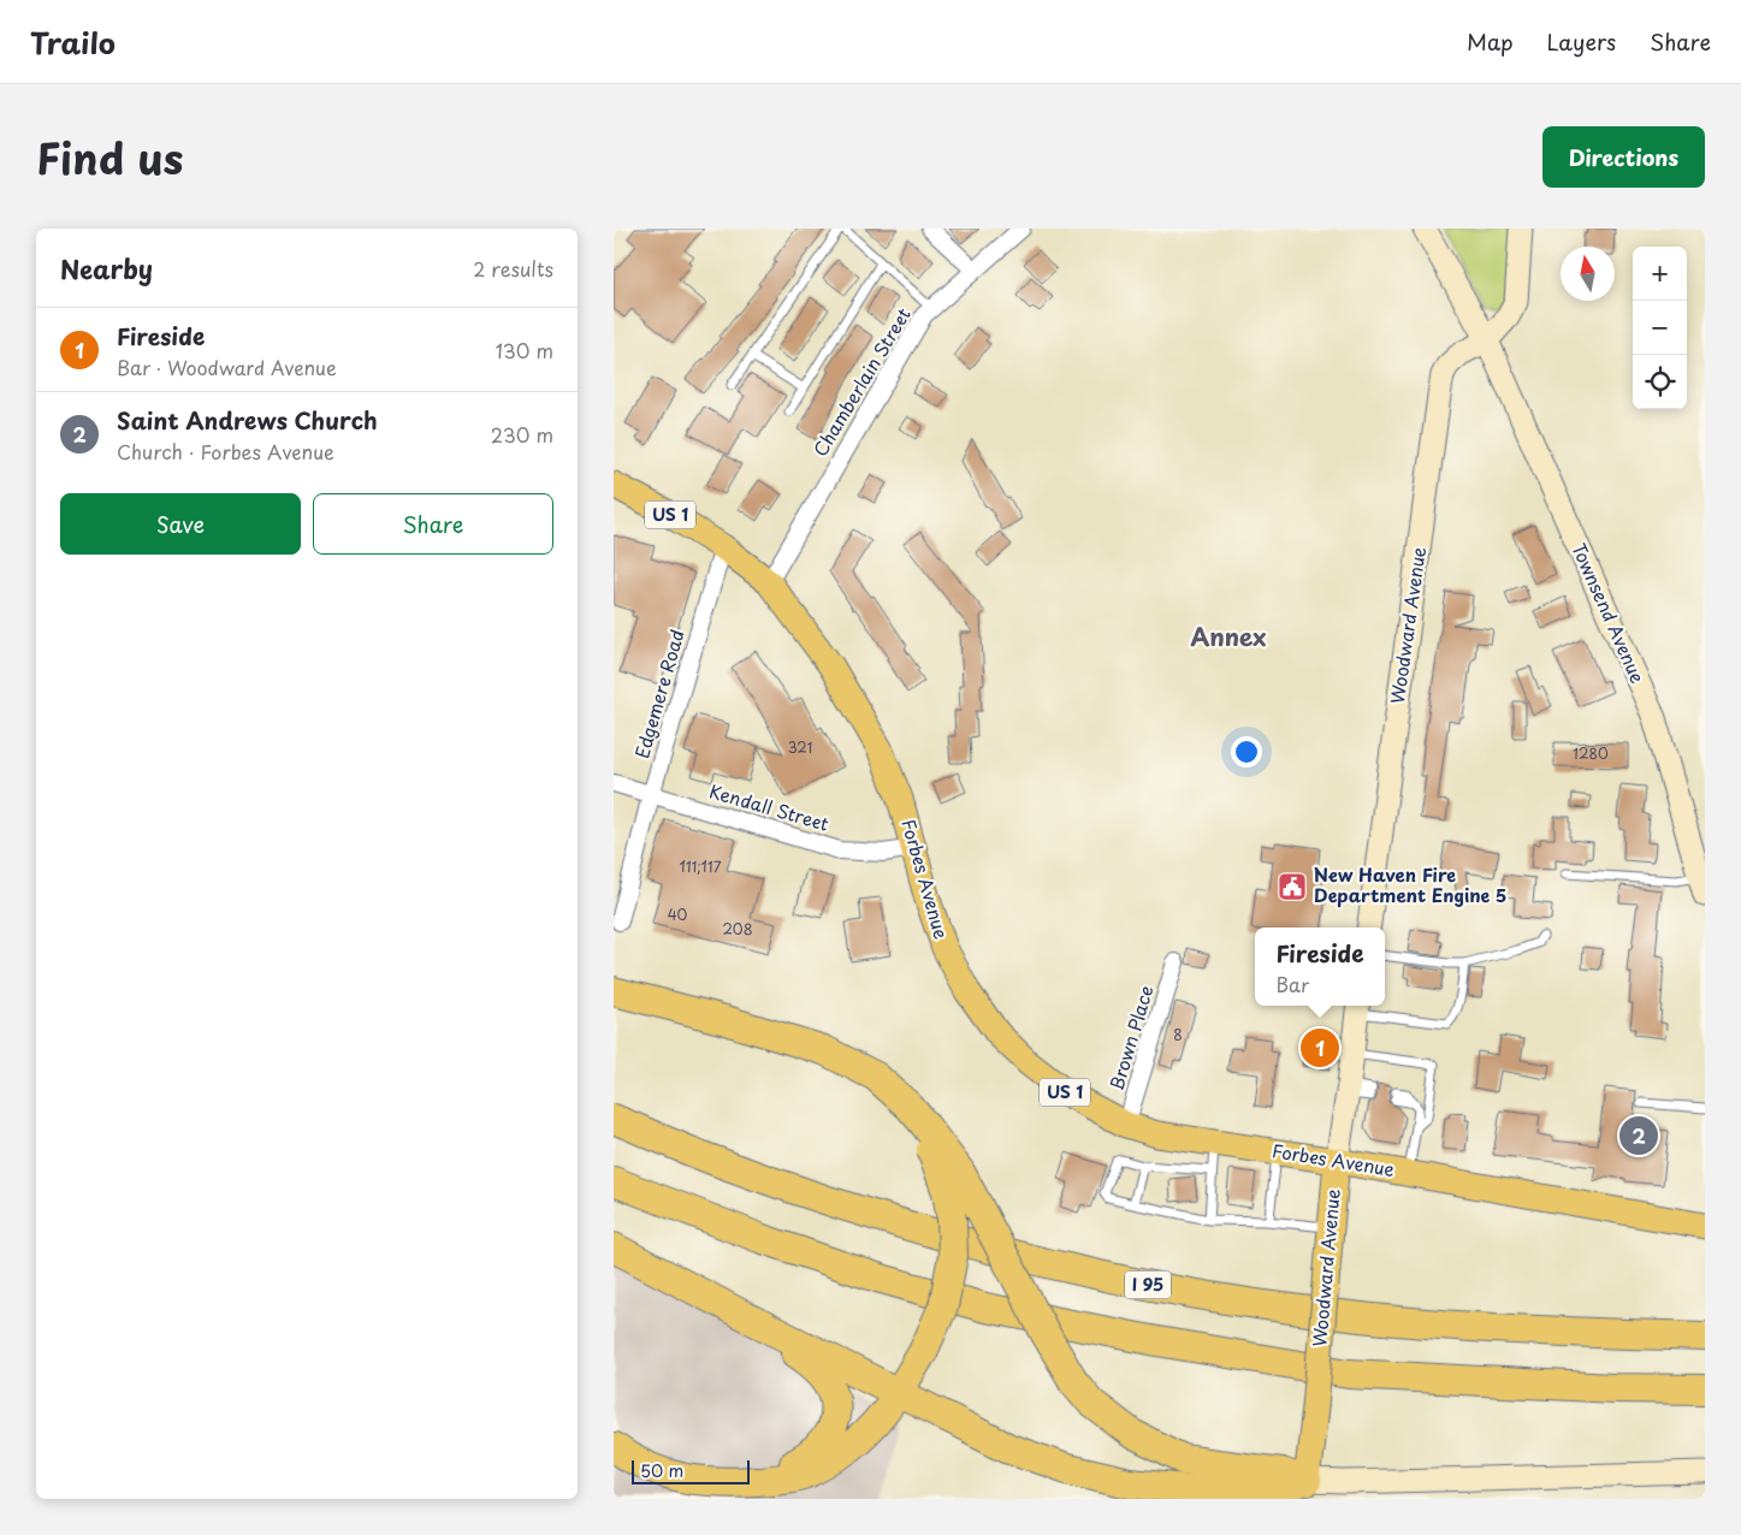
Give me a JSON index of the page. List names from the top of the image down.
{
  "streets": {
    "highway": ["I 95"],
    "main road": [
      "US 1",
      "Townsend Avenue",
      "Woodward Avenue",
      "Forbes Avenue"
    ],
    "street": [
      "Chamberlain Street",
      "Edgemere Road",
      "Kendall Street",
      "Brown Place"
    ]
  },
  "crossings": [
    ["Chamberlain Street", "Forbes Avenue"],
    ["Townsend Avenue", "Woodward Avenue"],
    ["Woodward Avenue", "Forbes Avenue"],
    ["Edgemere Road", "Kendall Street"],
    ["Edgemere Road", "Forbes Avenue"],
    ["Kendall Street", "Forbes Avenue"],
    ["Forbes Avenue", "Brown Place"]
  ],
  "districts": ["Annex"],
  "places": {
    "public building": ["New Haven Fire Department Engine 5"]
  },
  "house_numbers": [
    "321",
    "1280",
    "111;117",
    "40",
    "208",
    "8"
  ],
  "scale_bar": "50 m",
  "north": "top",
  "page": {
    "header": "Trailo",
    "nav": ["Map", "Layers", "Share"],
    "title": "Find us",
    "buttons": [
      "Directions",
      ["Save", "Share"]
    ],
    "heading": ["Nearby", "2 results"],
    "map_buttons": ["+", "−"],
    "list": [
      {
        "mark": "1",
        "name": "Fireside",
        "note": "Bar · Woodward Avenue",
        "value": "130 m"
      },
      {
        "mark": "2",
        "name": "Saint Andrews Church",
        "note": "Church · Forbes Avenue",
        "value": "230 m"
      }
    ],
    "popup": ["Fireside", "Bar"],
    "pins": ["1", "2"],
    "scale": "50 m"
  }
}
